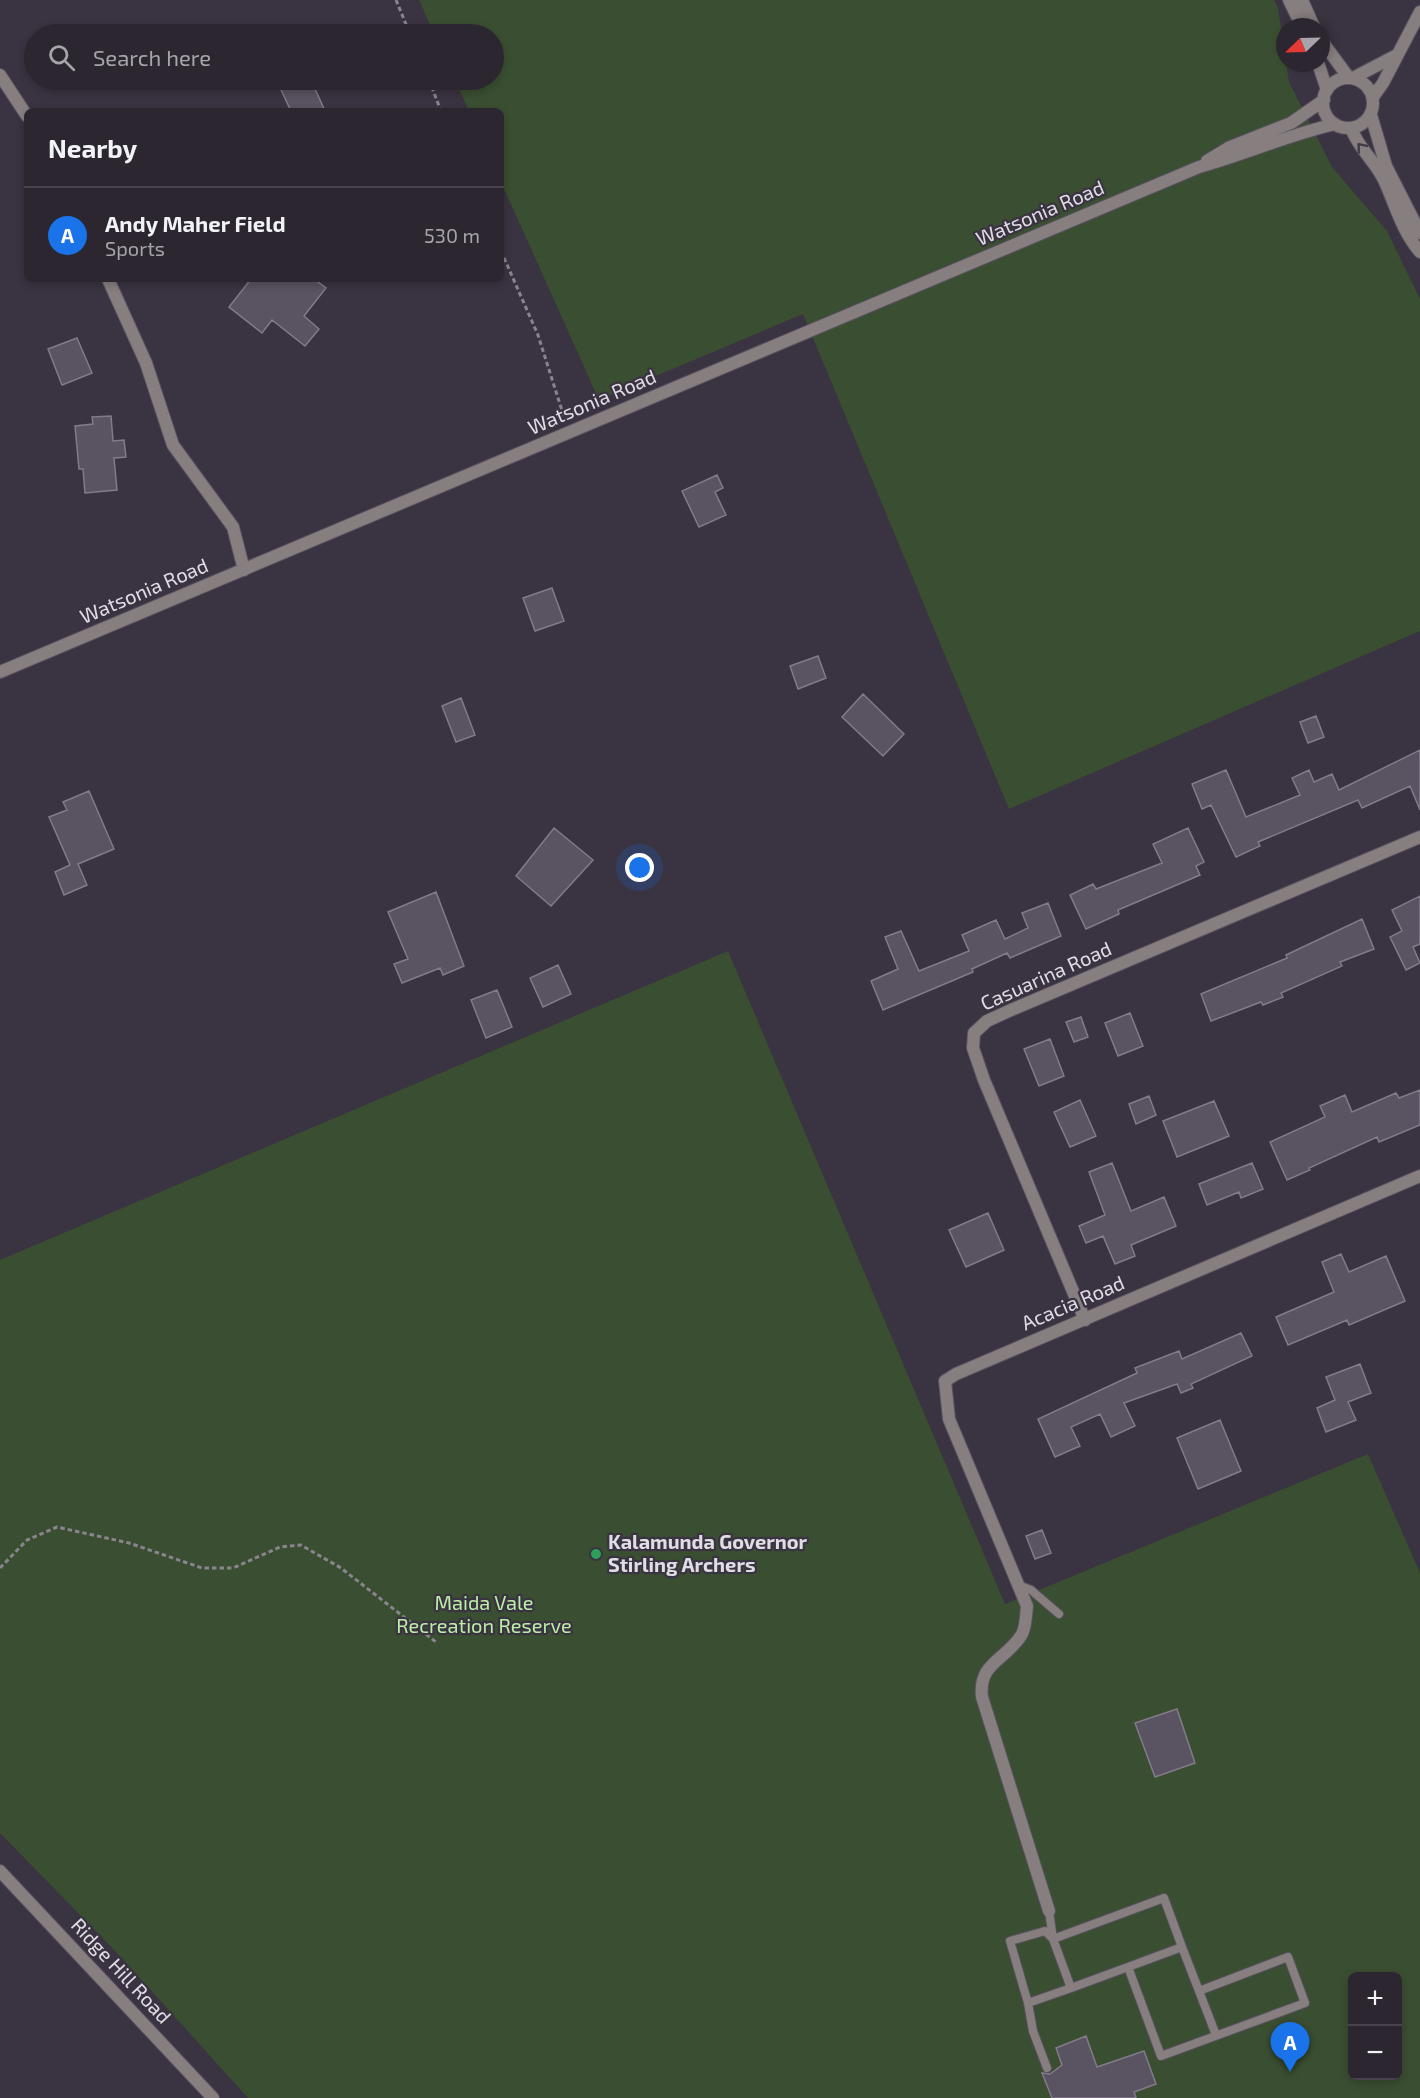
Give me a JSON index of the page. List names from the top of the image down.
{
  "streets": {
    "street": [
      "Watsonia Road",
      "Casuarina Road",
      "Acacia Road",
      "Ridge Hill Road"
    ]
  },
  "crossings": [
    ["Casuarina Road", "Acacia Road"]
  ],
  "parks": ["Maida Vale Recreation Reserve"],
  "places": ["Kalamunda Governor Stirling Archers"],
  "north": "bottom left",
  "page": {
    "search": "Search here",
    "heading": "Nearby",
    "list": [
      {
        "mark": "A",
        "name": "Andy Maher Field",
        "note": "Sports",
        "value": "530 m"
      }
    ],
    "map_buttons": ["+", "−"],
    "pins": "A"
  }
}
